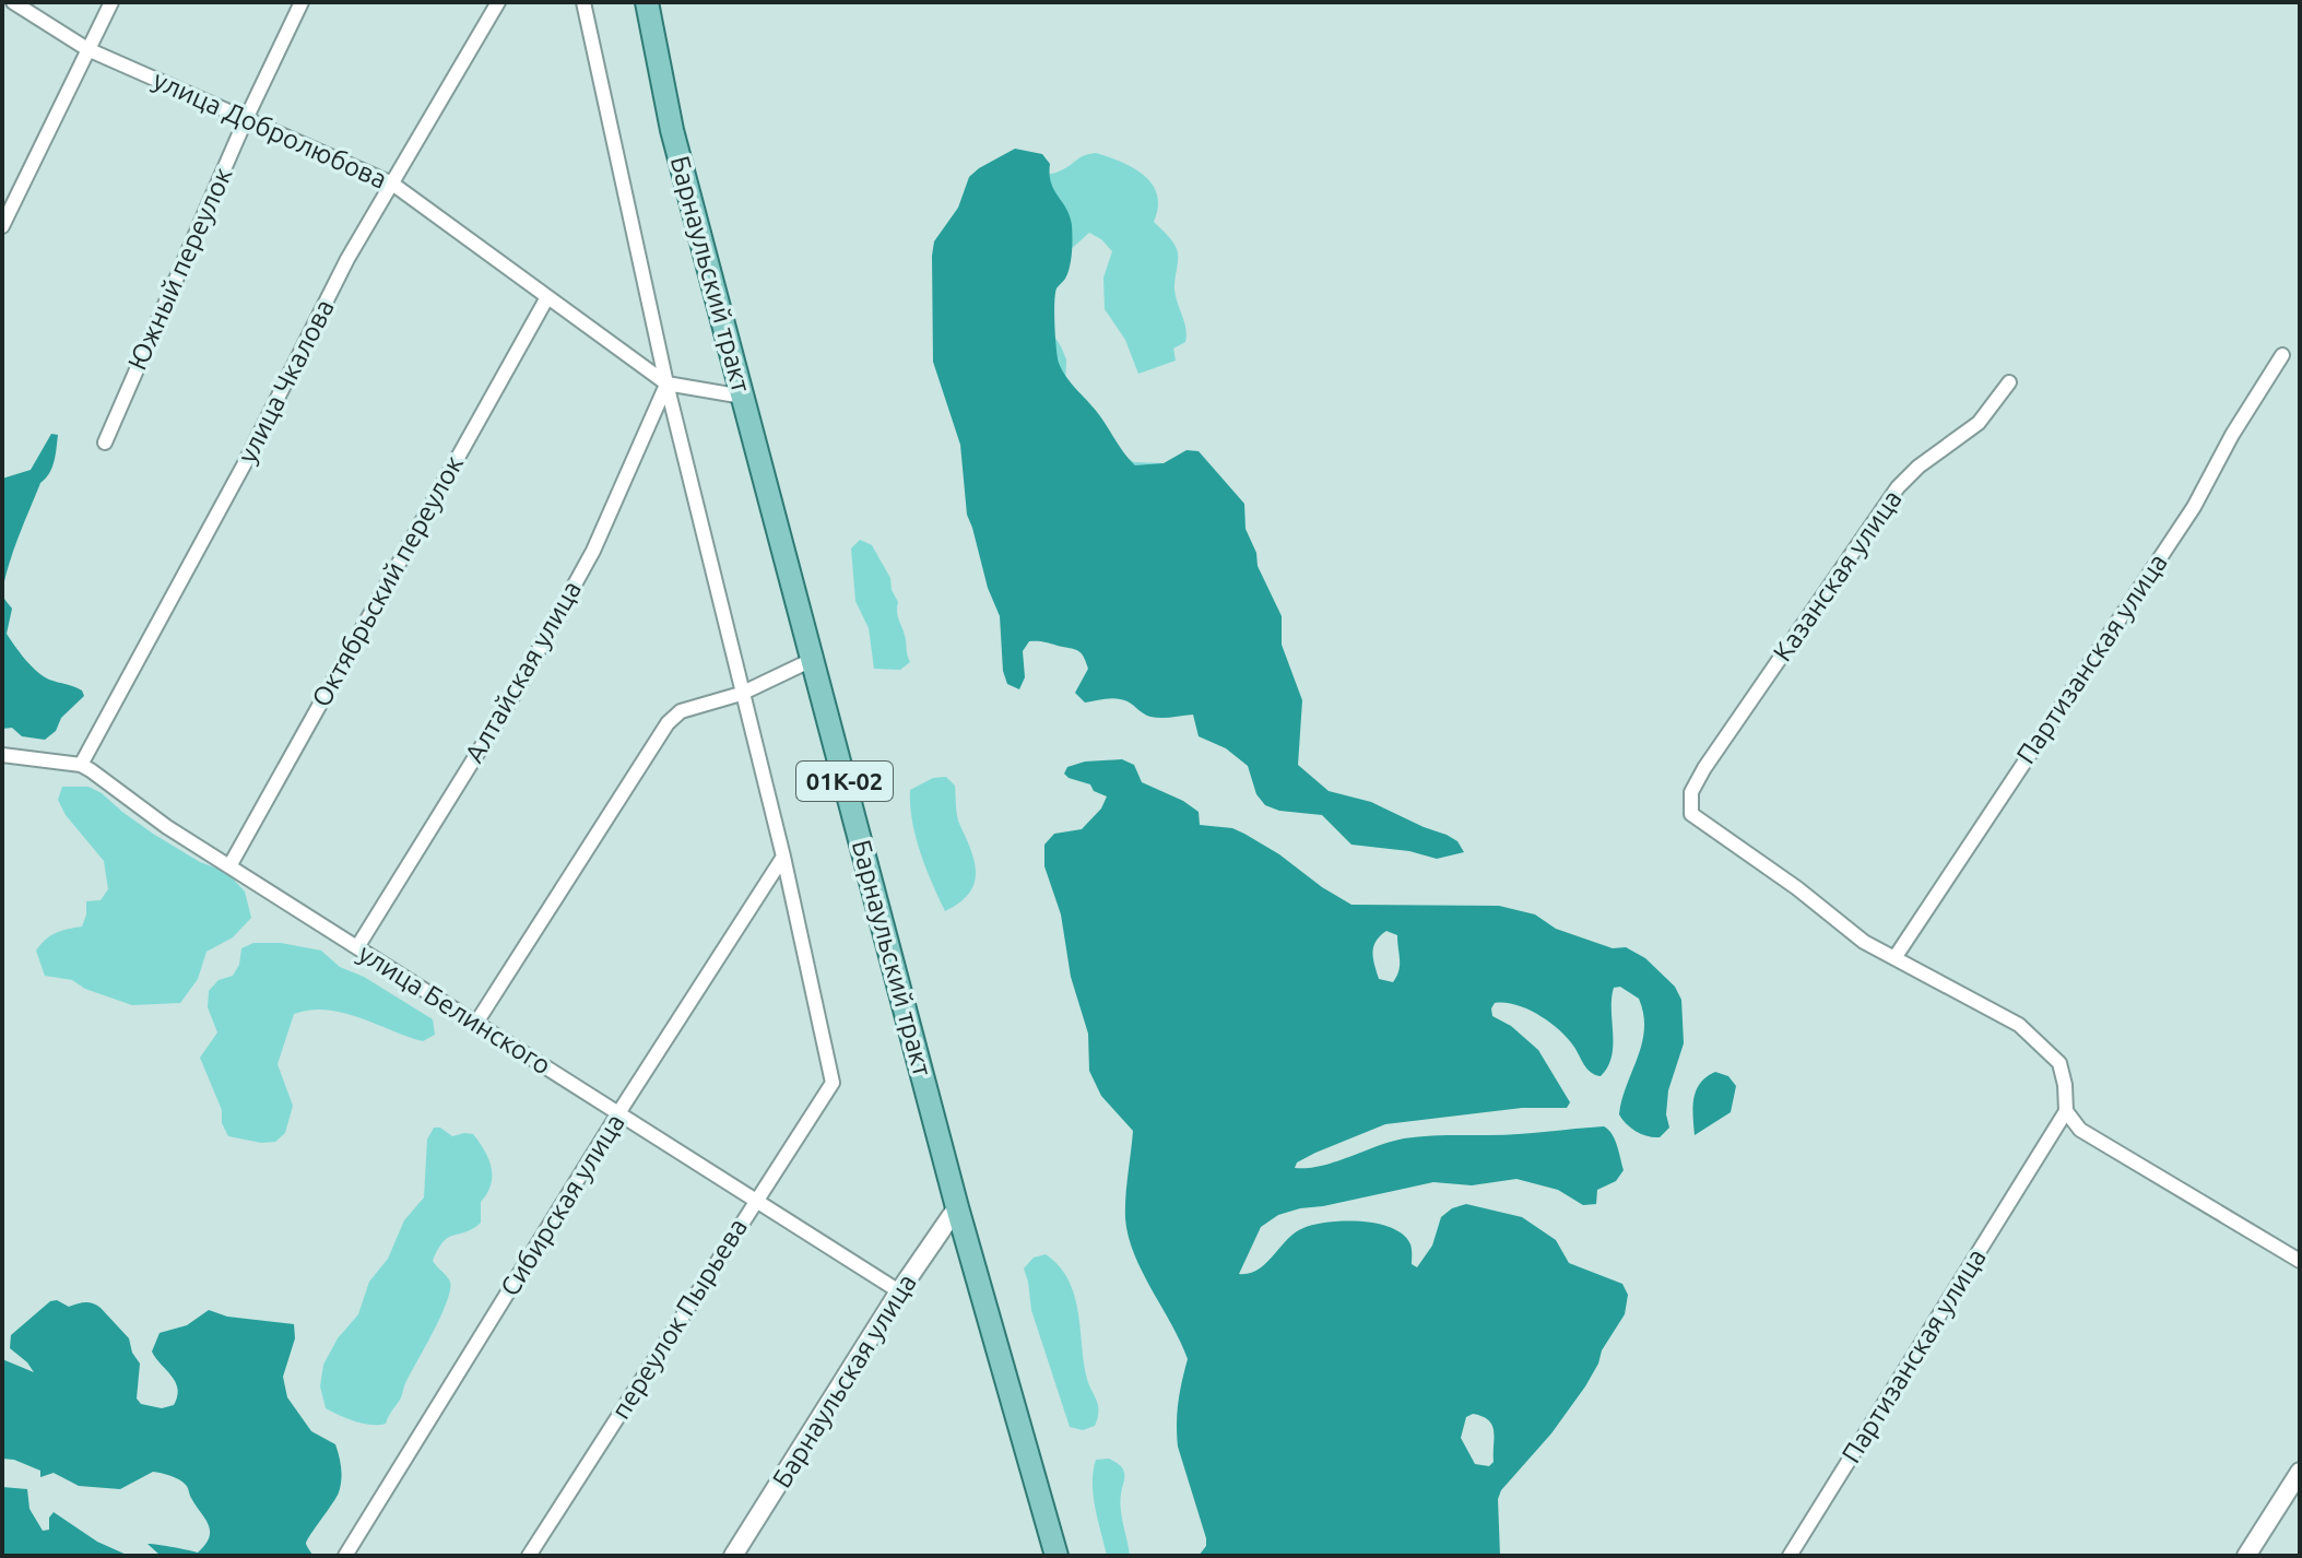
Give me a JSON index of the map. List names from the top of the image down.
{
  "streets": {
    "main road": ["Барнаульский тракт", "01К-02"],
    "street": [
      "улица Добролюбова",
      "Южный переулок",
      "улица Чкалова",
      "Казанская улица",
      "Октябрьский переулок",
      "Партизанская улица",
      "Алтайская улица",
      "улица Белинского",
      "Сибирская улица",
      "переулок Пырьева",
      "Барнаульская улица"
    ]
  },
  "crossings": [
    ["улица Добролюбова", "Южный переулок"],
    ["улица Добролюбова", "Барнаульский тракт"],
    ["улица Добролюбова", "улица Чкалова"],
    ["улица Добролюбова", "Октябрьский переулок"],
    ["улица Добролюбова", "Алтайская улица"],
    ["Барнаульский тракт", "Барнаульская улица"],
    ["улица Чкалова", "улица Белинского"],
    ["Казанская улица", "Партизанская улица"],
    ["Октябрьский переулок", "улица Белинского"],
    ["Алтайская улица", "улица Белинского"],
    ["улица Белинского", "Сибирская улица"],
    ["улица Белинского", "переулок Пырьева"],
    ["улица Белинского", "Барнаульская улица"],
    ["Сибирская улица", "переулок Пырьева"]
  ]
}
